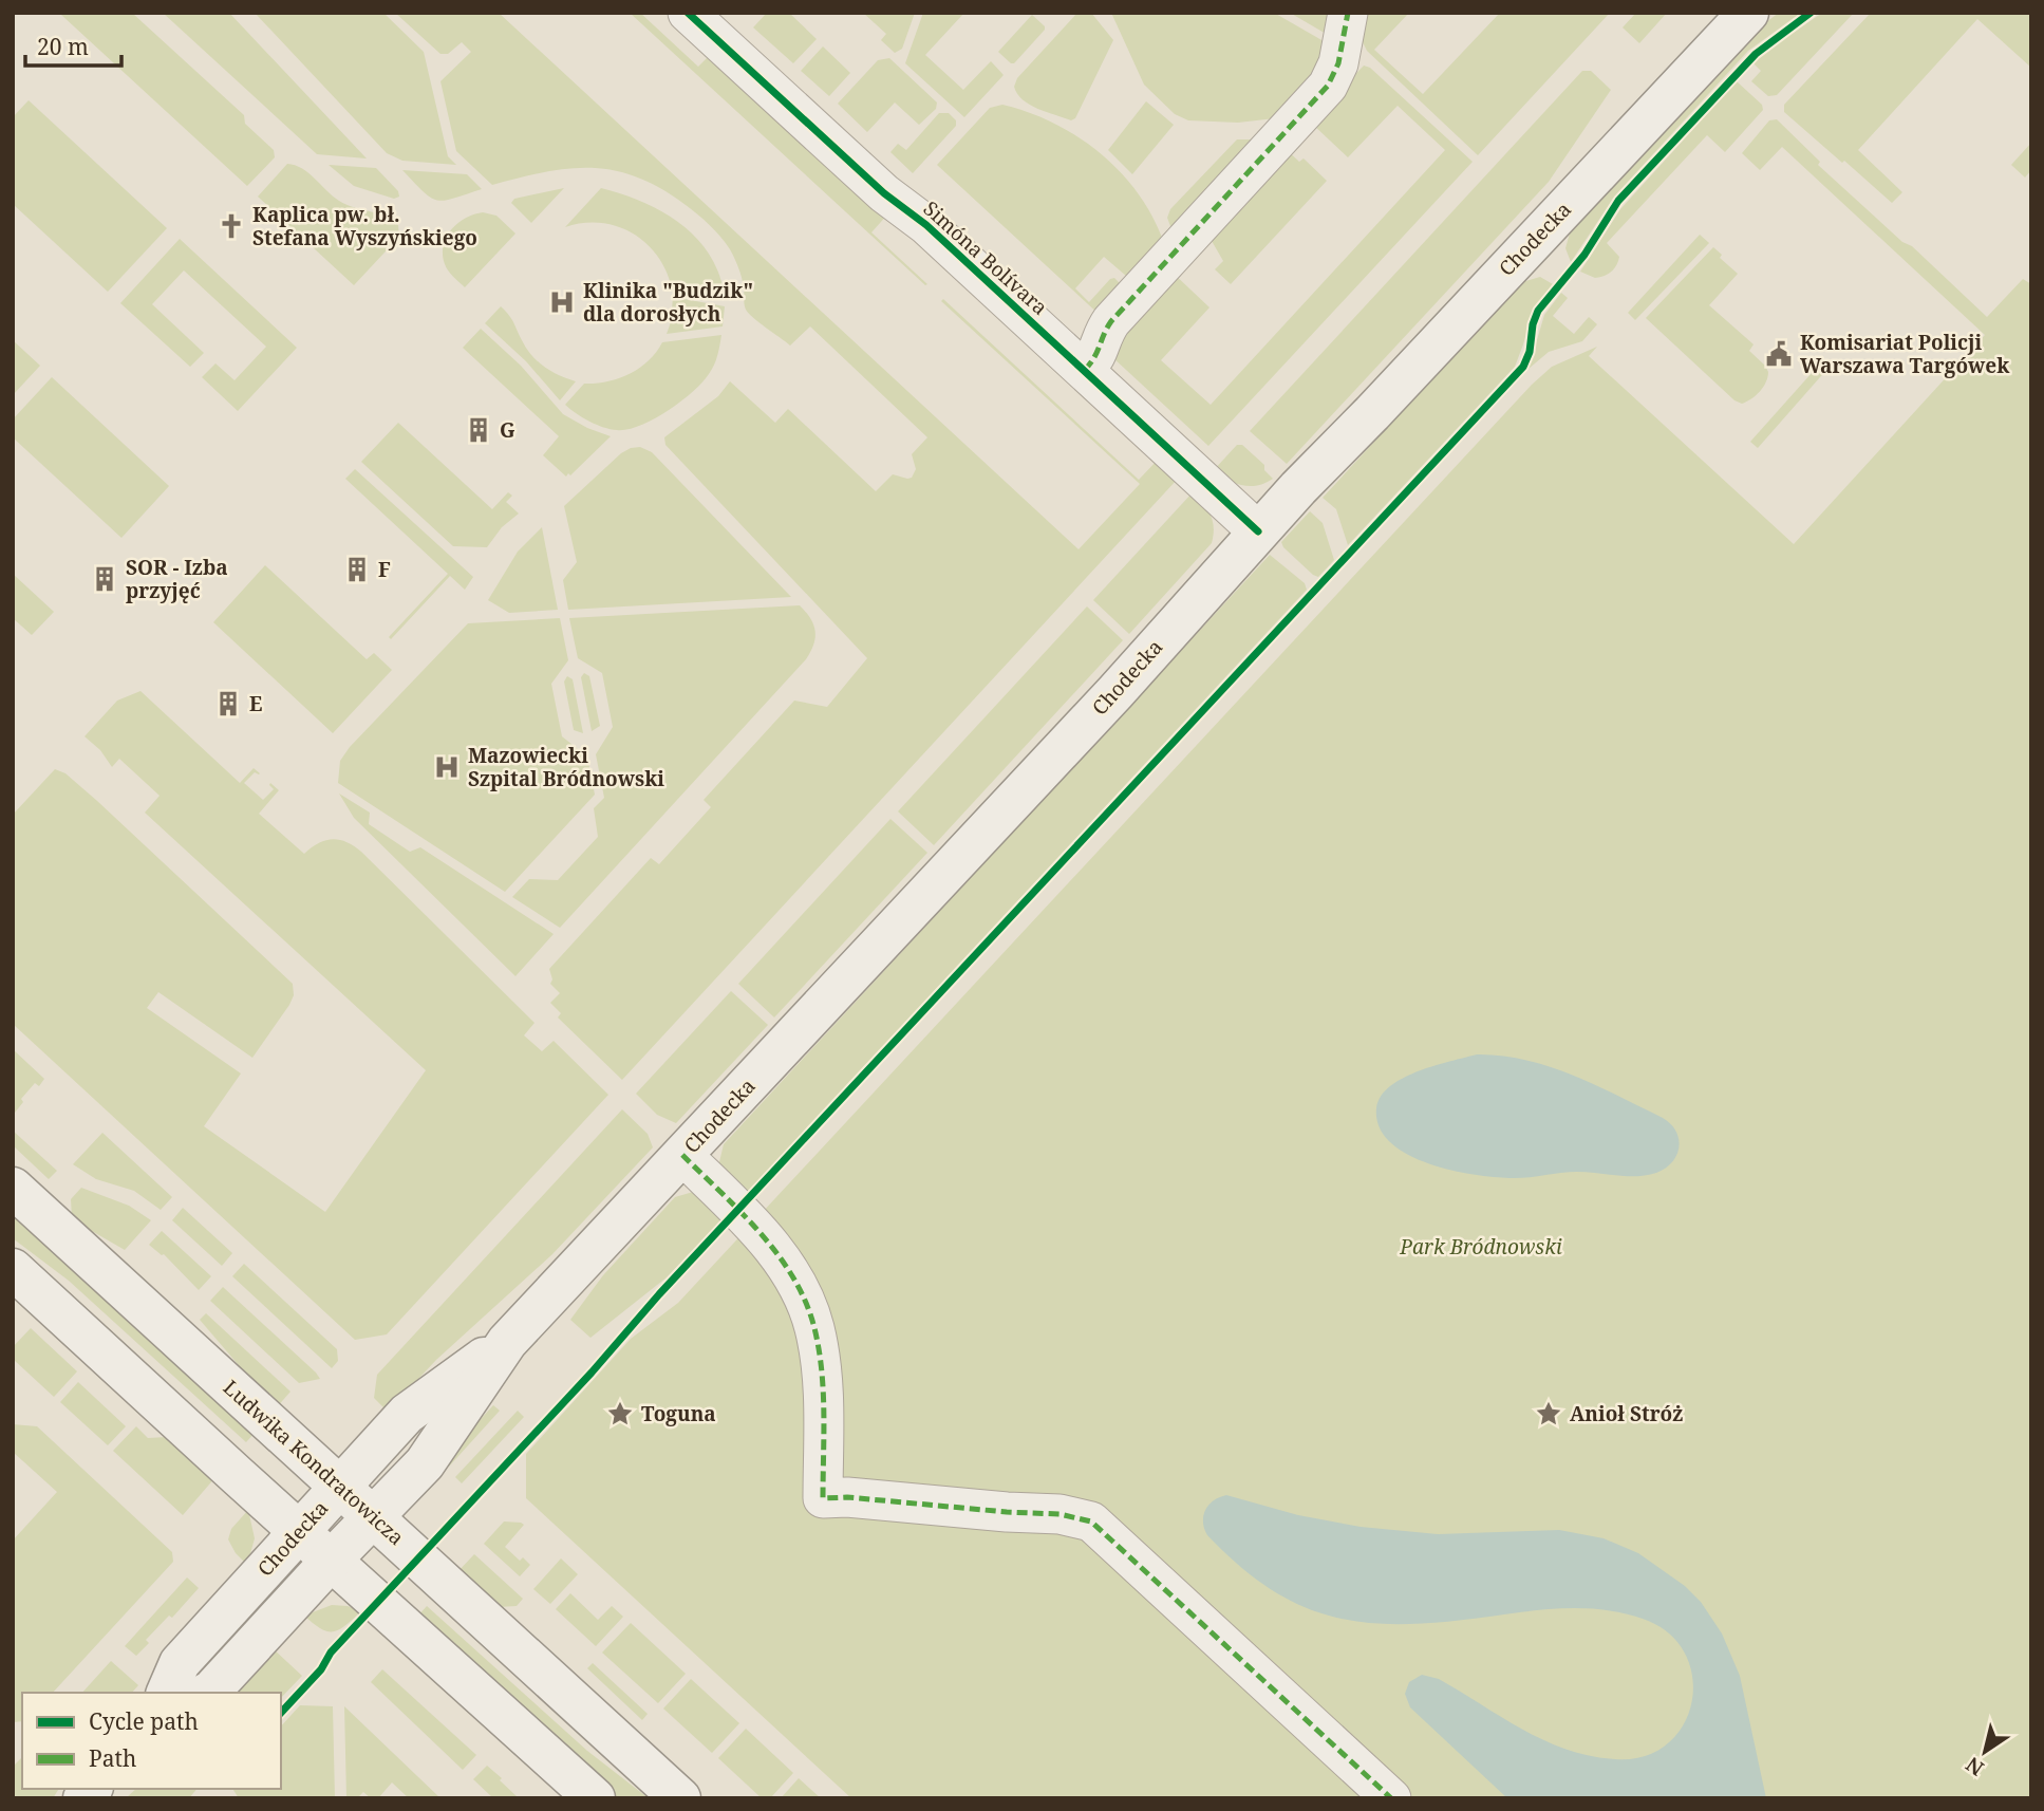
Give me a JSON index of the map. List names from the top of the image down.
{
  "streets": {
    "street": ["Chodecka", "Simóna Bolívara", "Ludwika Kondratowicza"]
  },
  "crossings": [
    ["Chodecka", "Simóna Bolívara"],
    ["Chodecka", "Ludwika Kondratowicza"]
  ],
  "parks": ["Park Bródnowski"],
  "places": {
    "church": ["Kaplica pw. bł. Stefana Wyszyńskiego"],
    "hospital": ["Klinika \"Budzik\" dla dorosłych", "Mazowiecki Szpital Bródnowski"],
    "public building": ["Komisariat Policji Warszawa Targówek"],
    "building": [
      "G",
      "F",
      "SOR - Izba przyjęć",
      "E"
    ],
    "place": ["Toguna", "Anioł Stróż"]
  },
  "legend": ["Cycle path", "Path"],
  "scale_bar": "20 m",
  "north": "bottom left"
}
